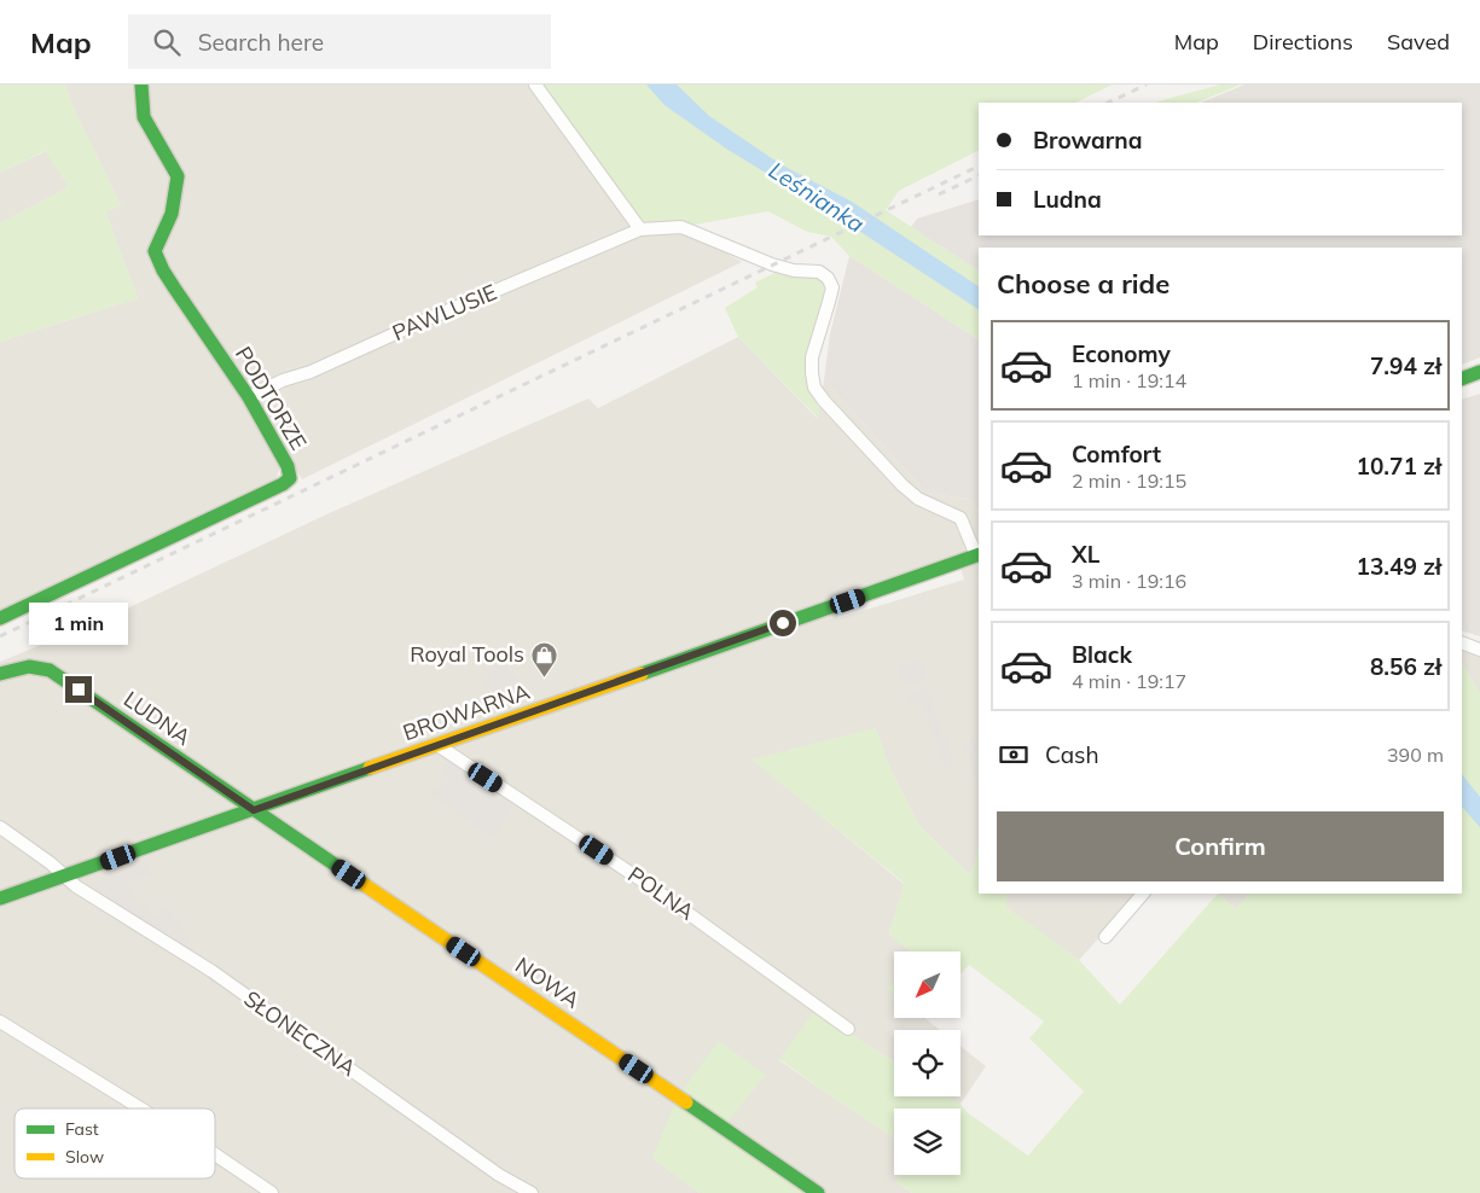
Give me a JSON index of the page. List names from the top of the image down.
{
  "streets": {
    "street": [
      "PAWLUSIE",
      "PODTORZE",
      "BROWARNA",
      "LUDNA",
      "POLNA",
      "NOWA",
      "SŁONECZNA"
    ]
  },
  "crossings": [
    ["PAWLUSIE", "PODTORZE"],
    ["PAWLUSIE", "BROWARNA"],
    ["BROWARNA", "LUDNA"],
    ["BROWARNA", "POLNA"],
    ["BROWARNA", "NOWA"],
    ["BROWARNA", "SŁONECZNA"],
    ["LUDNA", "NOWA"]
  ],
  "water": ["Leśnianka"],
  "places": {
    "shop": ["Royal Tools"]
  },
  "legend": ["Fast", "Slow"],
  "north": "bottom left",
  "page": {
    "header": "Map",
    "search": "Search here",
    "nav": ["Map", "Directions", "Saved"],
    "banner": ["Browarna", "Ludna"],
    "heading": "Choose a ride",
    "list": [
      {
        "name": "Economy",
        "note": "1 min · 19:14",
        "value": "7.94 zł"
      },
      {
        "name": "Comfort",
        "note": "2 min · 19:15",
        "value": "10.71 zł"
      },
      {
        "name": "XL",
        "note": "3 min · 19:16",
        "value": "13.49 zł"
      },
      {
        "name": "Black",
        "note": "4 min · 19:17",
        "value": "8.56 zł"
      }
    ],
    "bubble": "1 min",
    "pay": ["Cash", "390 m"],
    "buttons": "Confirm"
  }
}
